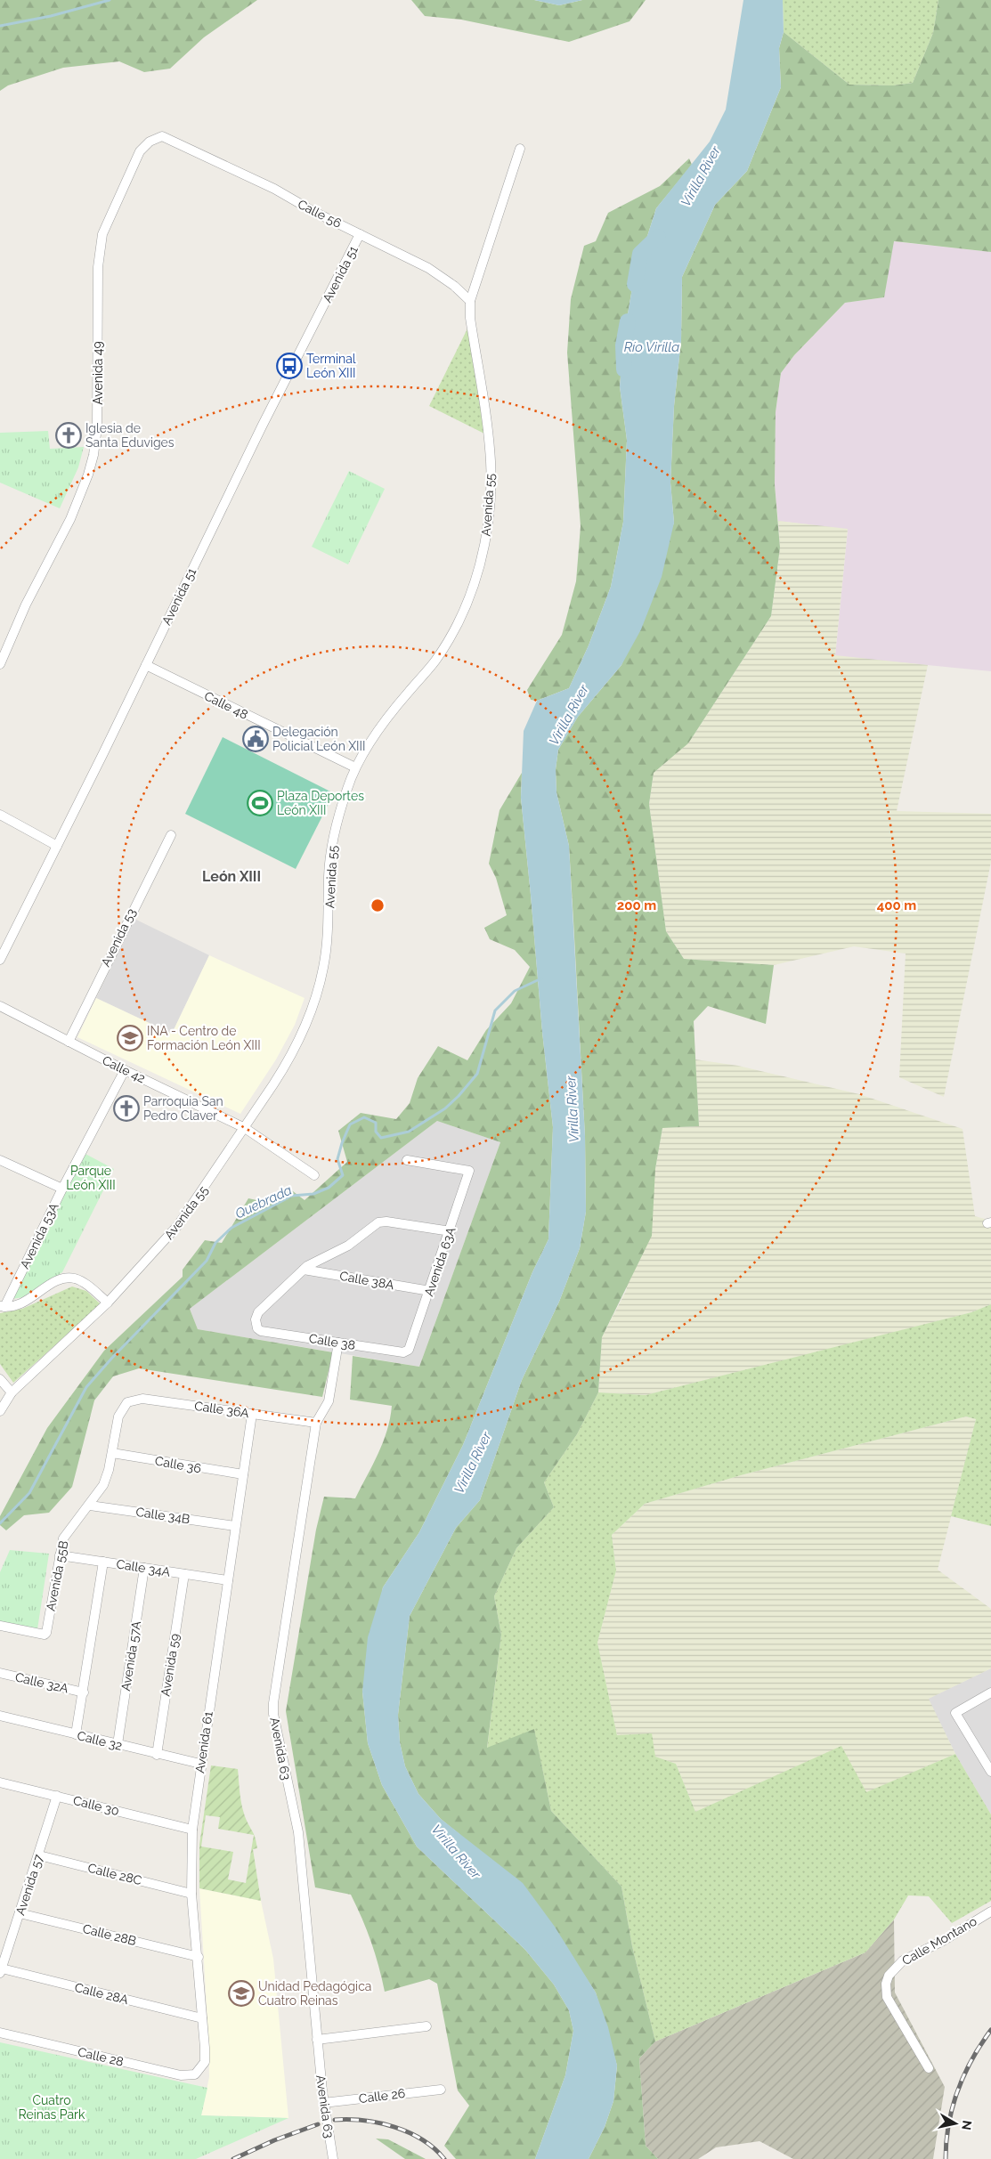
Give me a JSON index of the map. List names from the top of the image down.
{
  "streets": {
    "street": [
      "Calle 56",
      "Avenida 51",
      "Avenida 49",
      "Avenida 55",
      "Calle 48",
      "Avenida 53",
      "Calle 42",
      "Avenida 53A",
      "Avenida 63A",
      "Calle 38A",
      "Calle 38",
      "Calle 36A",
      "Calle 36",
      "Calle 34B",
      "Calle 34A",
      "Avenida 55B",
      "Avenida 57A",
      "Avenida 59",
      "Calle 32A",
      "Calle 32",
      "Avenida 61",
      "Avenida 63",
      "Calle 30",
      "Calle 28C",
      "Avenida 57",
      "Calle 28B",
      "Calle Montano",
      "Calle 28A",
      "Calle 28",
      "Calle 26"
    ]
  },
  "crossings": [
    ["Calle 56", "Avenida 51"],
    ["Calle 56", "Avenida 49"],
    ["Calle 56", "Avenida 55"],
    ["Avenida 51", "Calle 48"],
    ["Avenida 55", "Calle 48"],
    ["Avenida 55", "Calle 42"],
    ["Avenida 53", "Calle 42"],
    ["Calle 42", "Avenida 53A"],
    ["Avenida 63A", "Calle 38A"],
    ["Avenida 63A", "Calle 38"],
    ["Calle 38A", "Calle 38"],
    ["Calle 38", "Avenida 63"],
    ["Calle 36A", "Avenida 55B"],
    ["Calle 36A", "Avenida 61"],
    ["Calle 36A", "Avenida 63"],
    ["Calle 36", "Avenida 55B"],
    ["Calle 36", "Avenida 61"],
    ["Calle 34B", "Avenida 55B"],
    ["Calle 34B", "Avenida 61"],
    ["Calle 34A", "Avenida 55B"],
    ["Calle 34A", "Avenida 57A"],
    ["Calle 34A", "Avenida 59"],
    ["Calle 34A", "Avenida 61"],
    ["Avenida 57A", "Calle 32"],
    ["Avenida 59", "Calle 32"],
    ["Calle 32", "Avenida 61"],
    ["Avenida 61", "Calle 30"],
    ["Avenida 61", "Calle 28C"],
    ["Avenida 61", "Calle 28B"],
    ["Avenida 61", "Calle 28A"],
    ["Avenida 61", "Calle 28"],
    ["Avenida 63", "Calle 26"],
    ["Calle 30", "Avenida 57"],
    ["Calle 28C", "Avenida 57"],
    ["Avenida 57", "Calle 28B"],
    ["Avenida 57", "Calle 28A"]
  ],
  "districts": ["León XIII"],
  "water": ["Virilla River", "Río Virilla", "Quebrada"],
  "parks": ["Parque León XIII", "Cuatro Reinas Park"],
  "places": {
    "bus stop": ["Terminal León XIII"],
    "church": ["Iglesia de Santa Eduviges", "Parroquia San Pedro Claver"],
    "public building": ["Delegación Policial León XIII"],
    "sports": ["Plaza Deportes León XIII"],
    "school or university": ["INA - Centro de Formación León XIII", "Unidad Pedagógica Cuatro Reinas"]
  },
  "north": "right",
  "rings": ["200 m", "400 m"]
}
